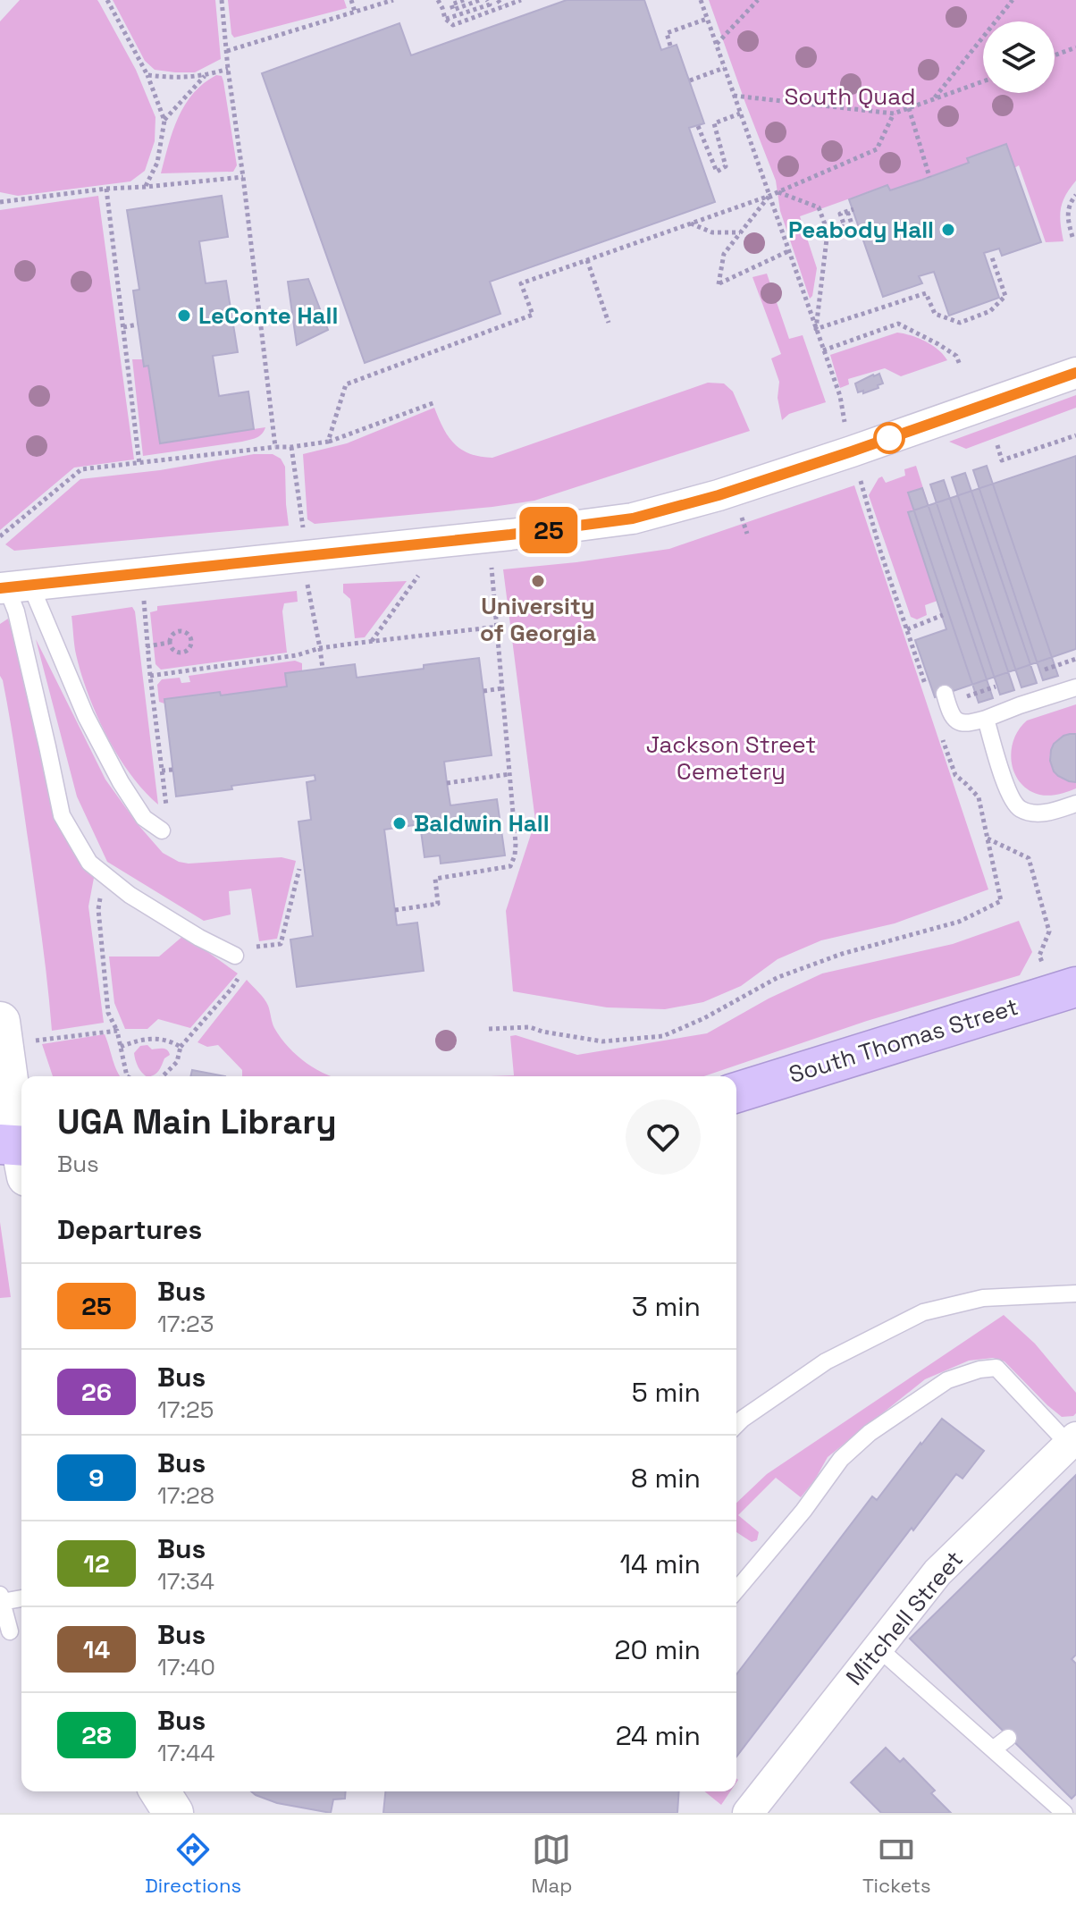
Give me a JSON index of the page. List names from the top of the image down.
{
  "streets": {
    "main road": ["South Thomas Street"],
    "street": ["Mitchell Street"]
  },
  "parks": ["South Quad", "Jackson Street Cemetery"],
  "places": [
    "Peabody Hall",
    "LeConte Hall",
    "University of Georgia",
    "Baldwin Hall"
  ],
  "lines": ["bus line 25"],
  "page": {
    "on_map": "25",
    "heading": [
      ["UGA Main Library", "Bus"],
      "Departures"
    ],
    "list": [
      {
        "mark": "25",
        "name": "Bus",
        "note": "17:23",
        "value": "3 min"
      },
      {
        "mark": "26",
        "name": "Bus",
        "note": "17:25",
        "value": "5 min"
      },
      {
        "mark": "9",
        "name": "Bus",
        "note": "17:28",
        "value": "8 min"
      },
      {
        "mark": "12",
        "name": "Bus",
        "note": "17:34",
        "value": "14 min"
      },
      {
        "mark": "14",
        "name": "Bus",
        "note": "17:40",
        "value": "20 min"
      },
      {
        "mark": "28",
        "name": "Bus",
        "note": "17:44",
        "value": "24 min"
      }
    ],
    "tabs": ["Directions", "Map", "Tickets"]
  }
}
